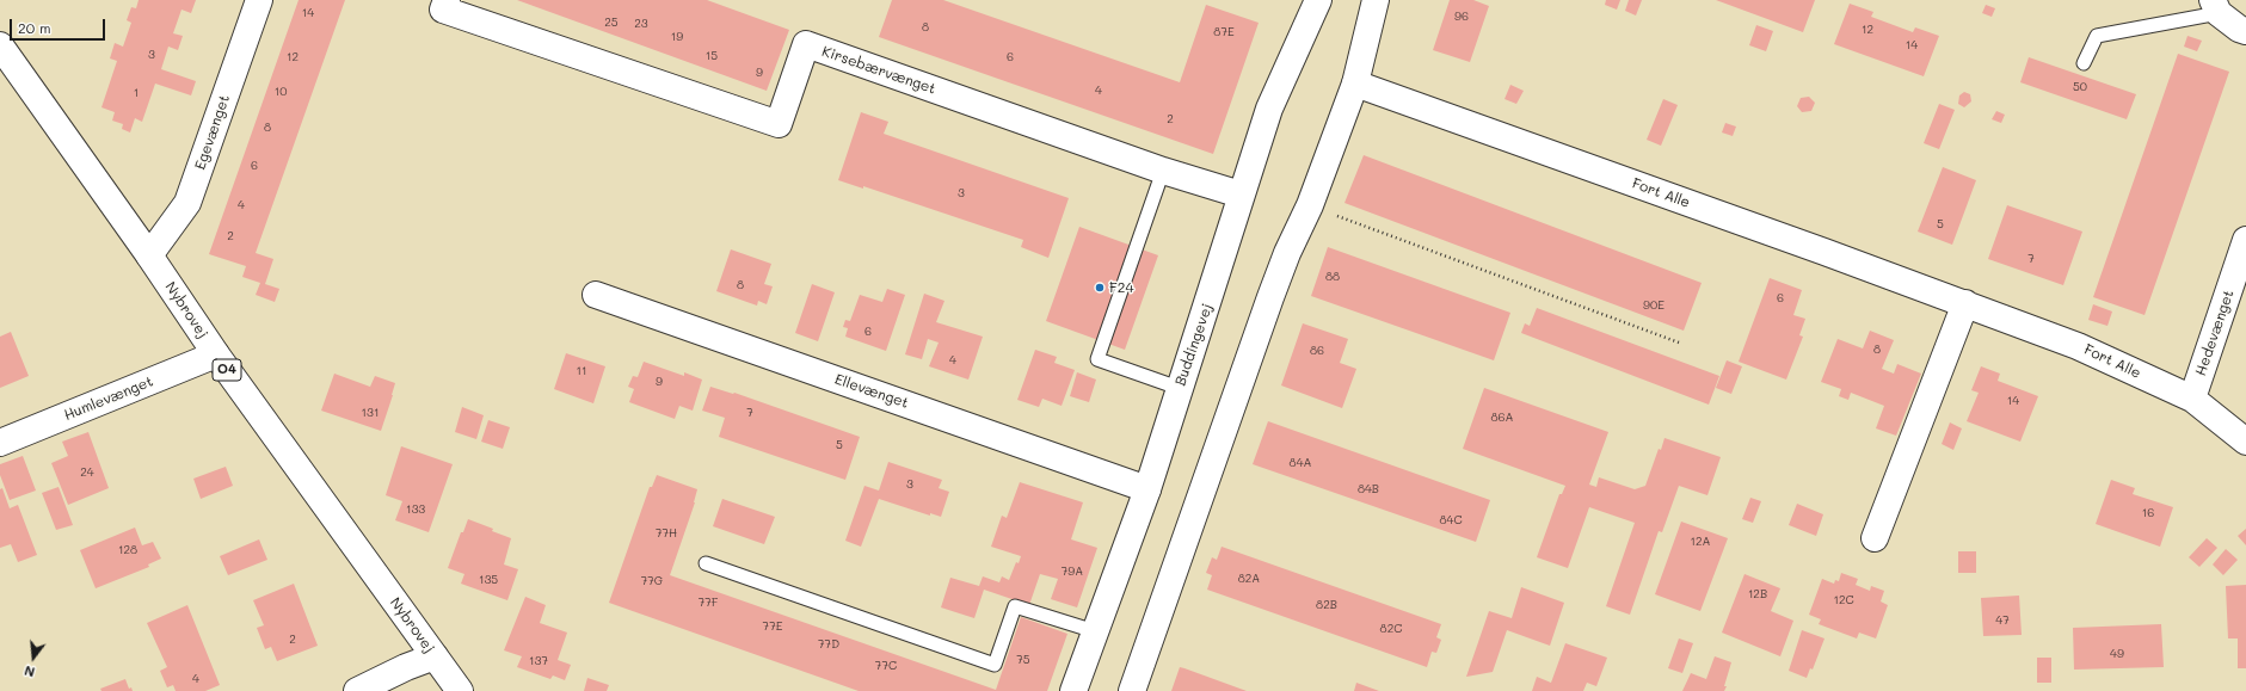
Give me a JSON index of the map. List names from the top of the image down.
{
  "streets": {
    "street": [
      "Kirsebærvænget",
      "Egevænget",
      "Fort Alle",
      "Nybrovej",
      "Hedevænget",
      "Buddingevej",
      "O4",
      "Ellevænget",
      "Humlevænget"
    ]
  },
  "crossings": [
    ["Kirsebærvænget", "Buddingevej"],
    ["Egevænget", "Nybrovej"],
    ["Fort Alle", "Hedevænget"],
    ["Nybrovej", "Humlevænget"],
    ["Buddingevej", "Ellevænget"]
  ],
  "places": ["F24"],
  "house_numbers": [
    "14",
    "96",
    "25",
    "23",
    "8",
    "12",
    "87E",
    "19",
    "14",
    "3",
    "15",
    "12",
    "6",
    "9",
    "50",
    "4",
    "10",
    "1",
    "2",
    "8",
    "6",
    "3",
    "4",
    "5",
    "2",
    "7",
    "88",
    "8",
    "6",
    "90E",
    "6",
    "8",
    "86",
    "4",
    "11",
    "9",
    "14",
    "131",
    "7",
    "86A",
    "5",
    "84A",
    "24",
    "3",
    "84B",
    "133",
    "16",
    "84C",
    "77H",
    "12A",
    "128",
    "79A",
    "82A",
    "135",
    "77G",
    "12B",
    "12C",
    "77F",
    "82B",
    "47",
    "77E",
    "82C",
    "2",
    "77D",
    "49",
    "75",
    "137",
    "77C",
    "4"
  ],
  "scale_bar": "20 m",
  "north": "bottom"
}
